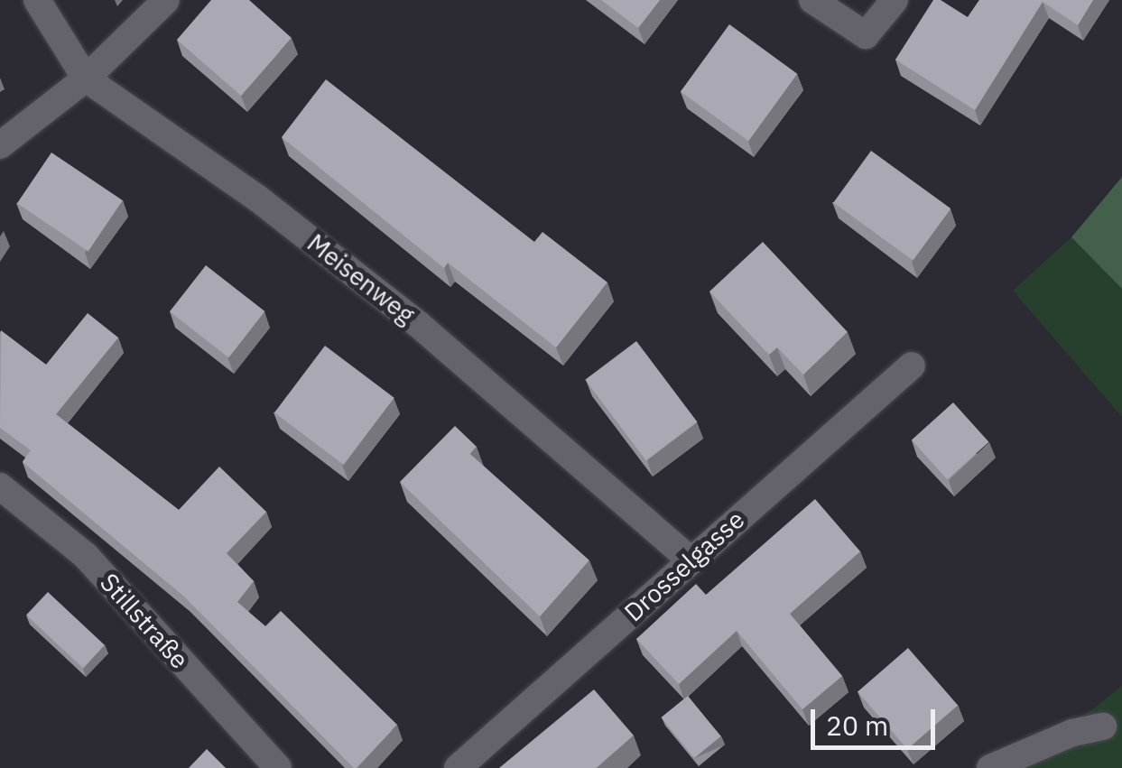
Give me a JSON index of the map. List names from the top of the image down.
{
  "streets": {
    "street": ["Meisenweg", "Drosselgasse", "Stillstraße"]
  },
  "crossings": [
    ["Meisenweg", "Drosselgasse"]
  ],
  "scale_bar": "20 m"
}
